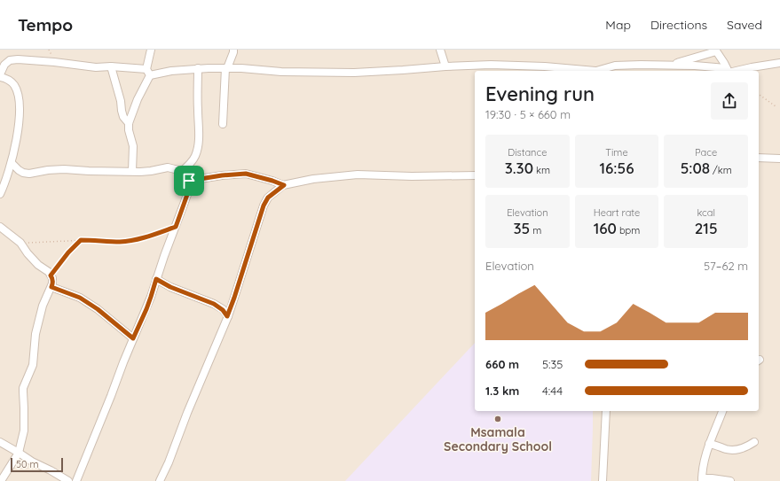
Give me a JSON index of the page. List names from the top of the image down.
{
  "places": ["Msamala Secondary School"],
  "scale_bar": "50 m",
  "page": {
    "header": "Tempo",
    "nav": ["Map", "Directions", "Saved"],
    "heading": ["Evening run", "19:30 · 5 × 660 m"],
    "stats": [
      ["Distance", "3.30 km"],
      ["Time", "16:56"],
      ["Pace", "5:08 /km"],
      ["Elevation", "35 m"],
      ["Heart rate", "160 bpm"],
      ["kcal", "215"]
    ],
    "chart": ["Elevation", "57–62 m"],
    "list": [
      {
        "name": "660 m",
        "note": "5:35"
      },
      {
        "name": "1.3 km",
        "note": "4:44"
      }
    ],
    "scale": "50 m"
  }
}
